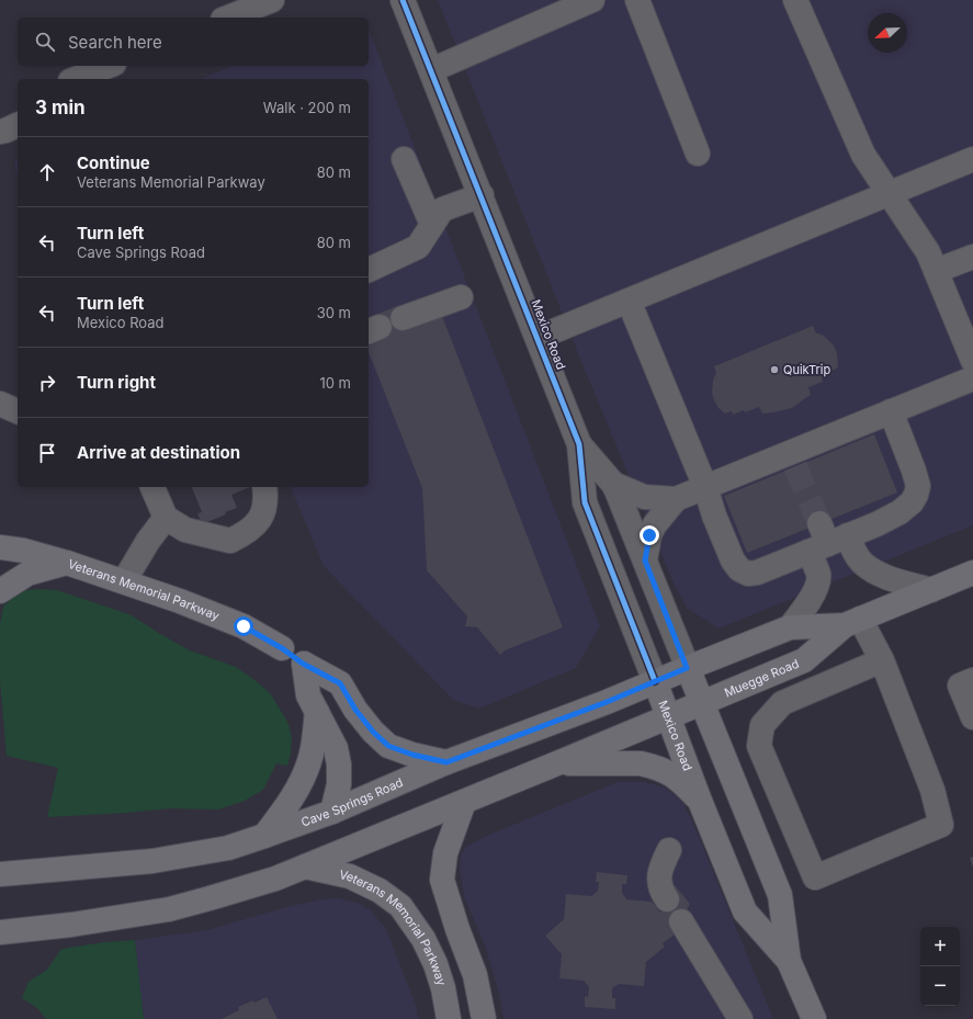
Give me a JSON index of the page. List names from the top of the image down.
{
  "streets": {
    "main road": [
      "Mexico Road",
      "Veterans Memorial Parkway",
      "Muegge Road",
      "Cave Springs Road"
    ]
  },
  "crossings": [
    ["Mexico Road", "Muegge Road"],
    ["Mexico Road", "Cave Springs Road"],
    ["Veterans Memorial Parkway", "Cave Springs Road"],
    ["Muegge Road", "Cave Springs Road"]
  ],
  "places": ["QuikTrip"],
  "north": "bottom left",
  "page": {
    "search": "Search here",
    "heading": ["3 min", "Walk · 200 m"],
    "list": [
      ["Continue", "Veterans Memorial Parkway", "80 m"],
      ["Turn left", "Cave Springs Road", "80 m"],
      ["Turn left", "Mexico Road", "30 m"],
      ["Turn right", "10 m"],
      "Arrive at destination"
    ],
    "map_buttons": ["+", "−"]
  }
}
